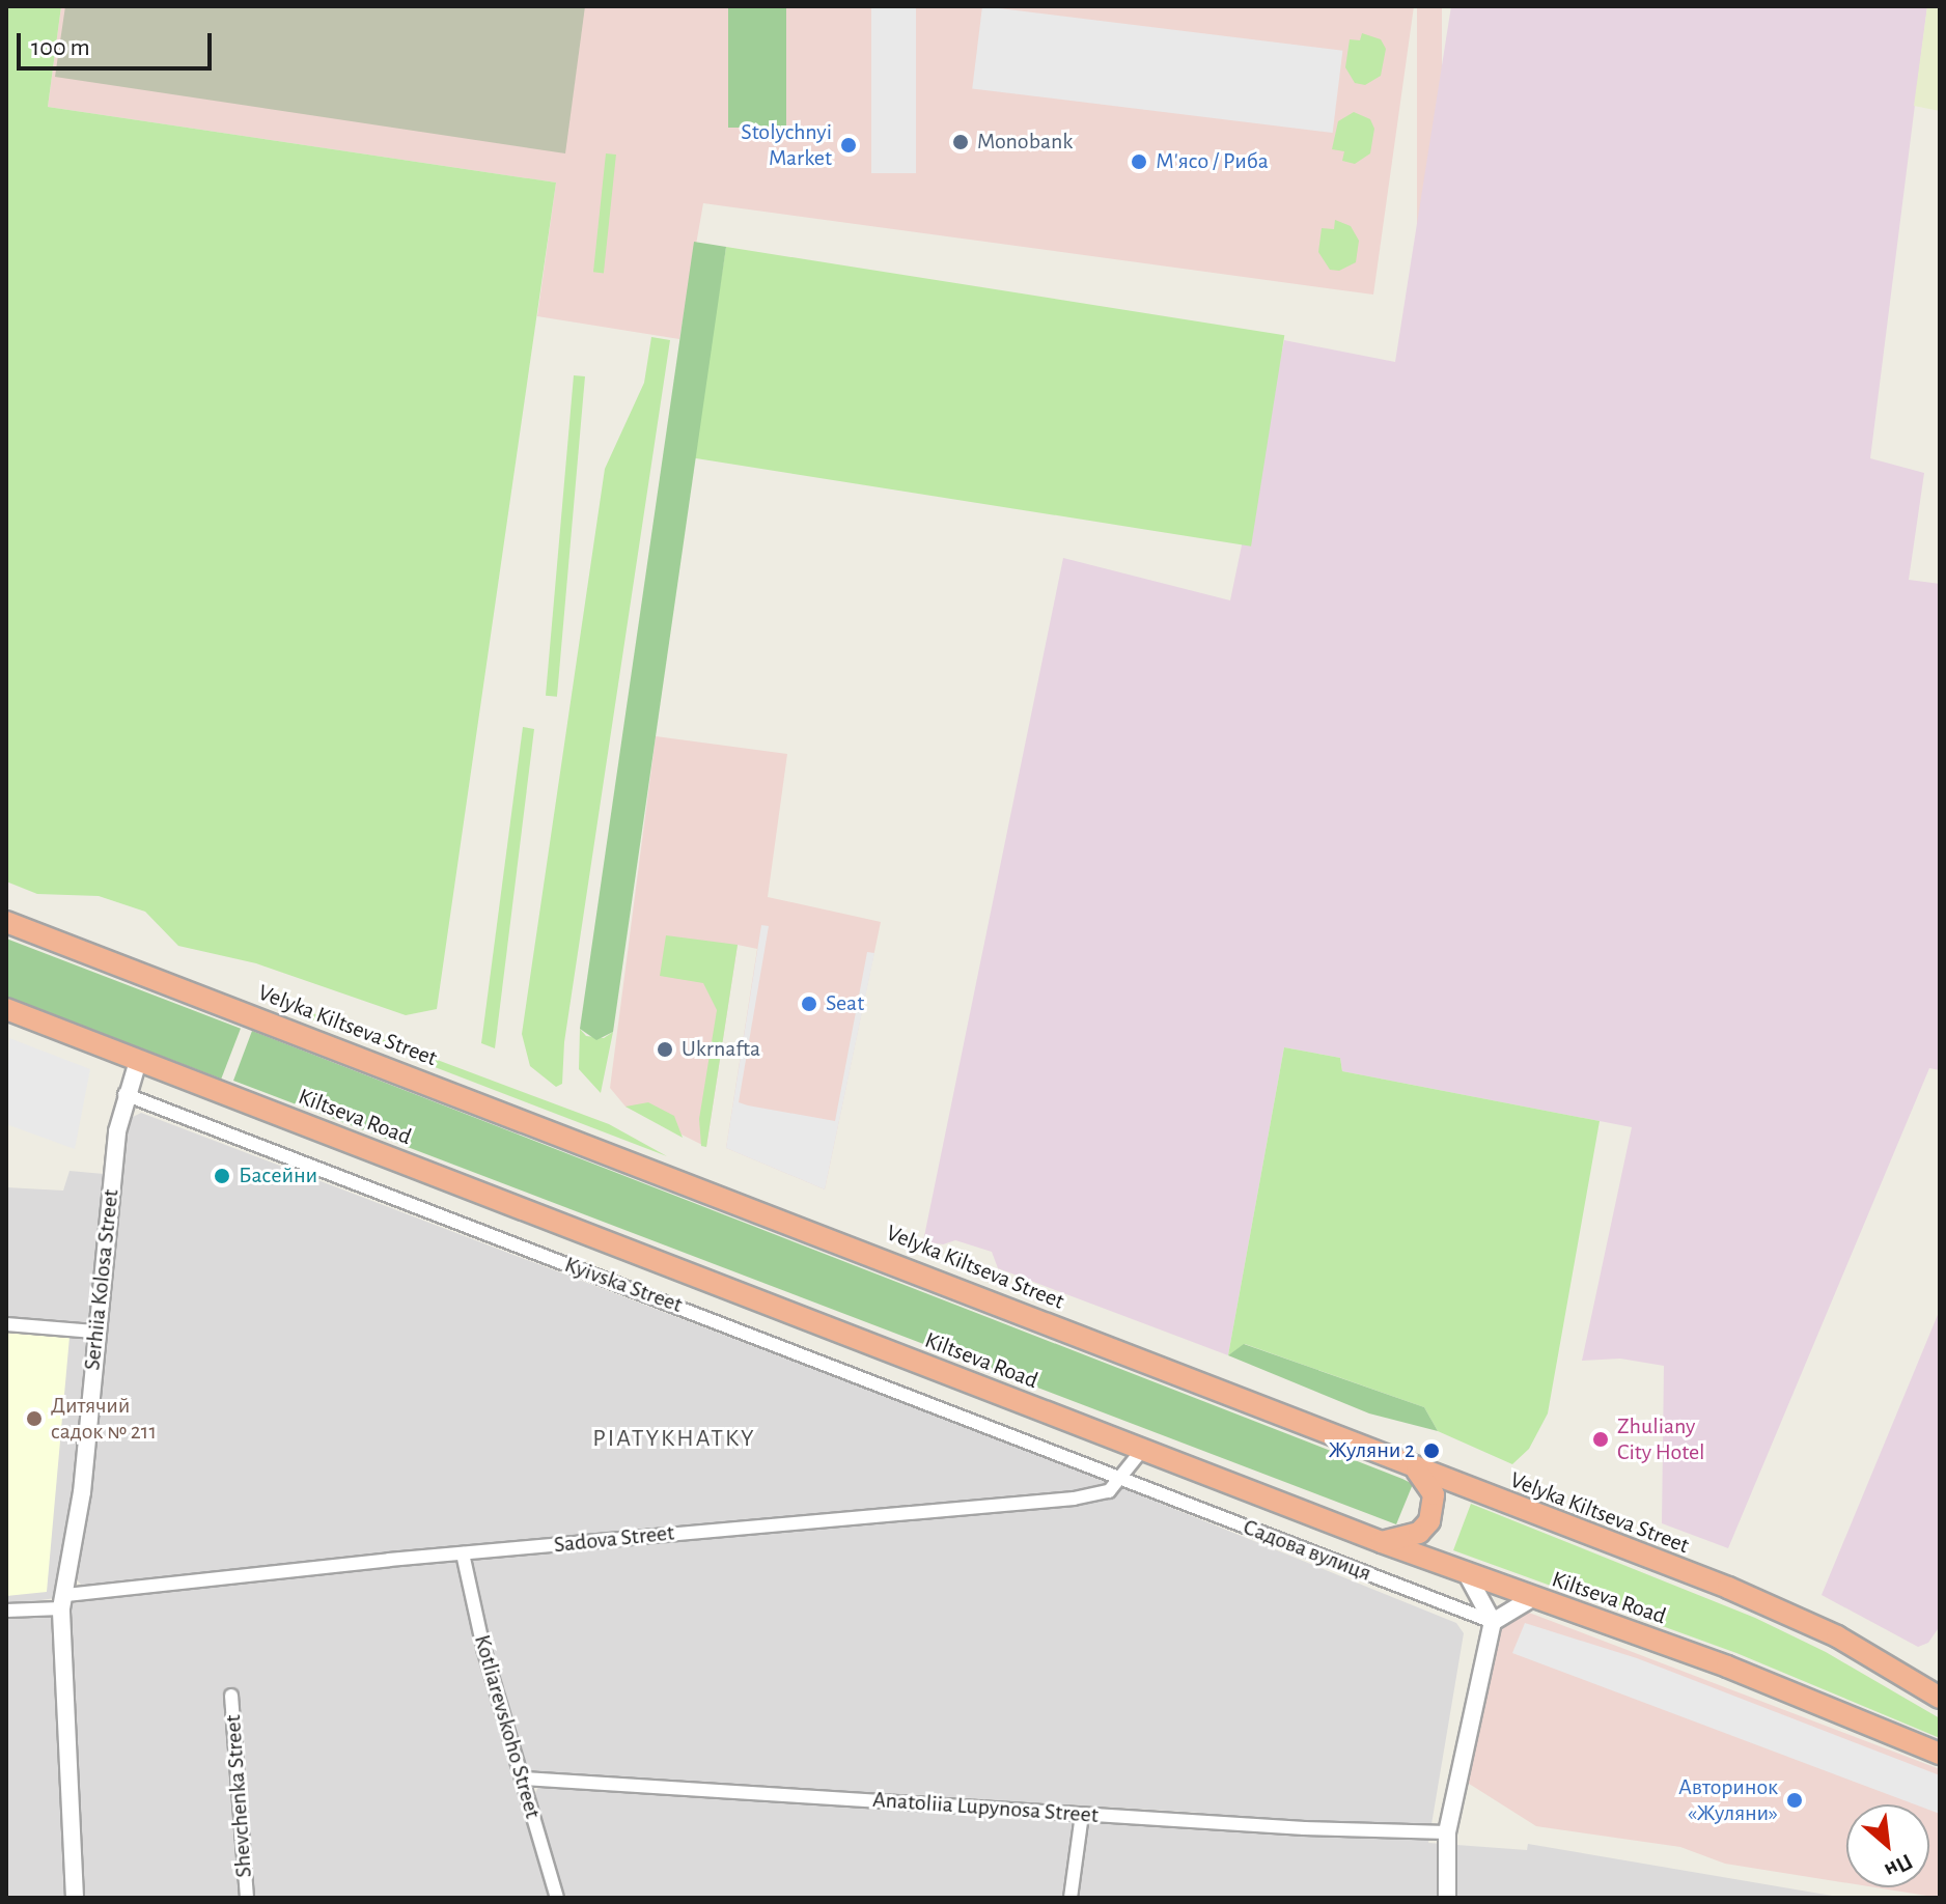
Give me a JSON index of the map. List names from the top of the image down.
{
  "streets": {
    "highway": ["Velyka Kiltseva Street", "Kiltseva Road"],
    "street": [
      "Serhiia Kolosa Street",
      "Kyivska Street",
      "Sadova Street",
      "Садова вулиця",
      "Kotliarevskoho Street",
      "Shevchenka Street",
      "Anatoliia Lupynosa Street"
    ]
  },
  "crossings": [
    ["Kiltseva Road", "Serhiia Kolosa Street"],
    ["Serhiia Kolosa Street", "Kyivska Street"],
    ["Serhiia Kolosa Street", "Sadova Street"],
    ["Kyivska Street", "Sadova Street"],
    ["Kyivska Street", "Садова вулиця"],
    ["Sadova Street", "Садова вулиця"],
    ["Sadova Street", "Kotliarevskoho Street"],
    ["Kotliarevskoho Street", "Anatoliia Lupynosa Street"]
  ],
  "districts": ["PIATYKHATKY"],
  "places": [
    "Monobank",
    "Stolychnyi Market",
    "М'ясо / Риба",
    "Seat",
    "Ukrnafta",
    "Басейни",
    "Дитячий садок № 211",
    "Zhuliany City Hotel",
    "Жуляни 2",
    "Авторинок «Жуляни»"
  ],
  "scale_bar": "100 m",
  "north": "bottom right"
}
